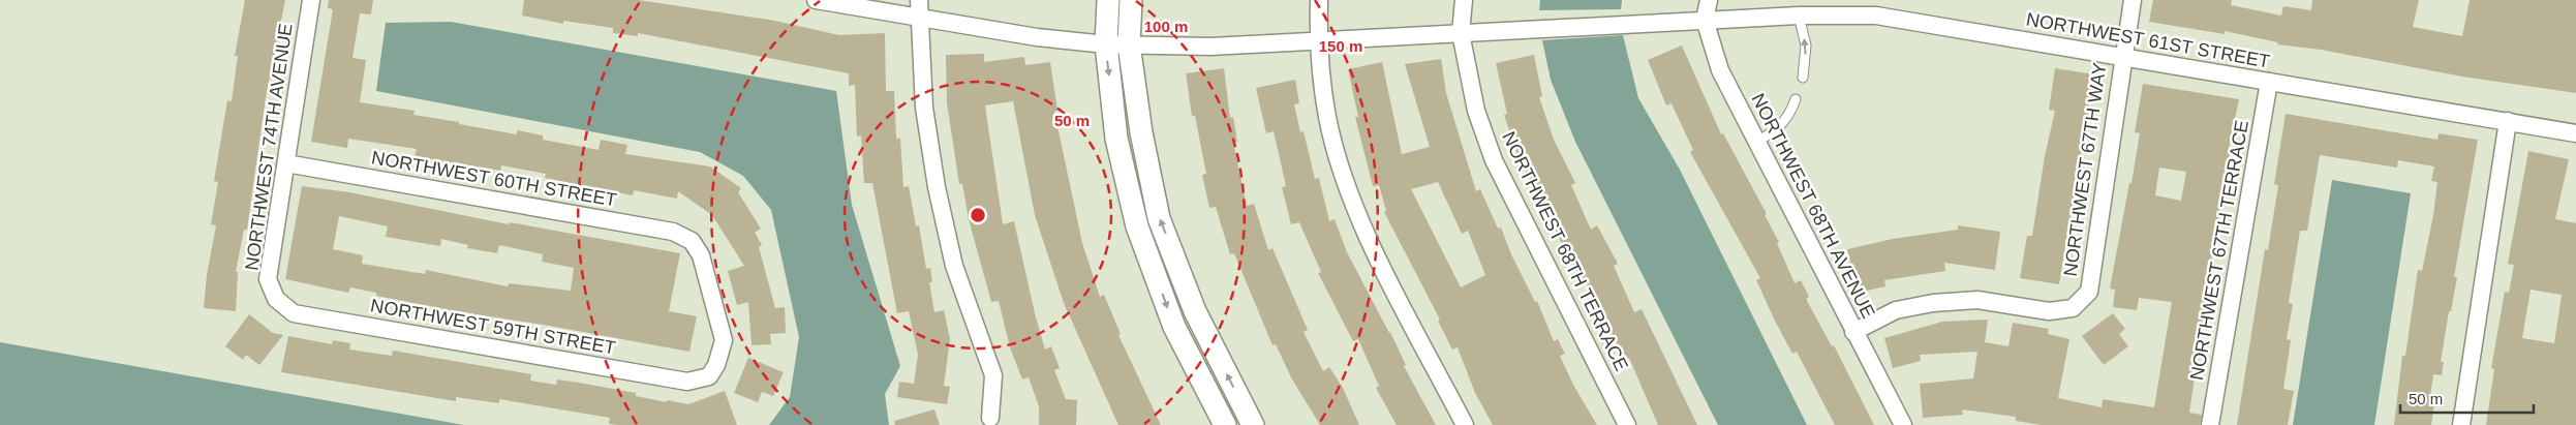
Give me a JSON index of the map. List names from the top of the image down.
{
  "streets": {
    "street": [
      "NORTHWEST 61ST STREET",
      "NORTHWEST 74TH AVENUE",
      "NORTHWEST 67TH WAY",
      "NORTHWEST 60TH STREET",
      "NORTHWEST 68TH AVENUE",
      "NORTHWEST 67TH TERRACE",
      "NORTHWEST 68TH TERRACE",
      "NORTHWEST 59TH STREET"
    ]
  },
  "crossings": [
    ["NORTHWEST 61ST STREET", "NORTHWEST 67TH WAY"],
    ["NORTHWEST 61ST STREET", "NORTHWEST 68TH AVENUE"],
    ["NORTHWEST 61ST STREET", "NORTHWEST 67TH TERRACE"],
    ["NORTHWEST 61ST STREET", "NORTHWEST 68TH TERRACE"],
    ["NORTHWEST 74TH AVENUE", "NORTHWEST 60TH STREET"],
    ["NORTHWEST 74TH AVENUE", "NORTHWEST 59TH STREET"],
    ["NORTHWEST 67TH WAY", "NORTHWEST 68TH AVENUE"],
    ["NORTHWEST 60TH STREET", "NORTHWEST 59TH STREET"]
  ],
  "scale_bar": "50 m",
  "rings": ["100 m", "150 m", "50 m"]
}
